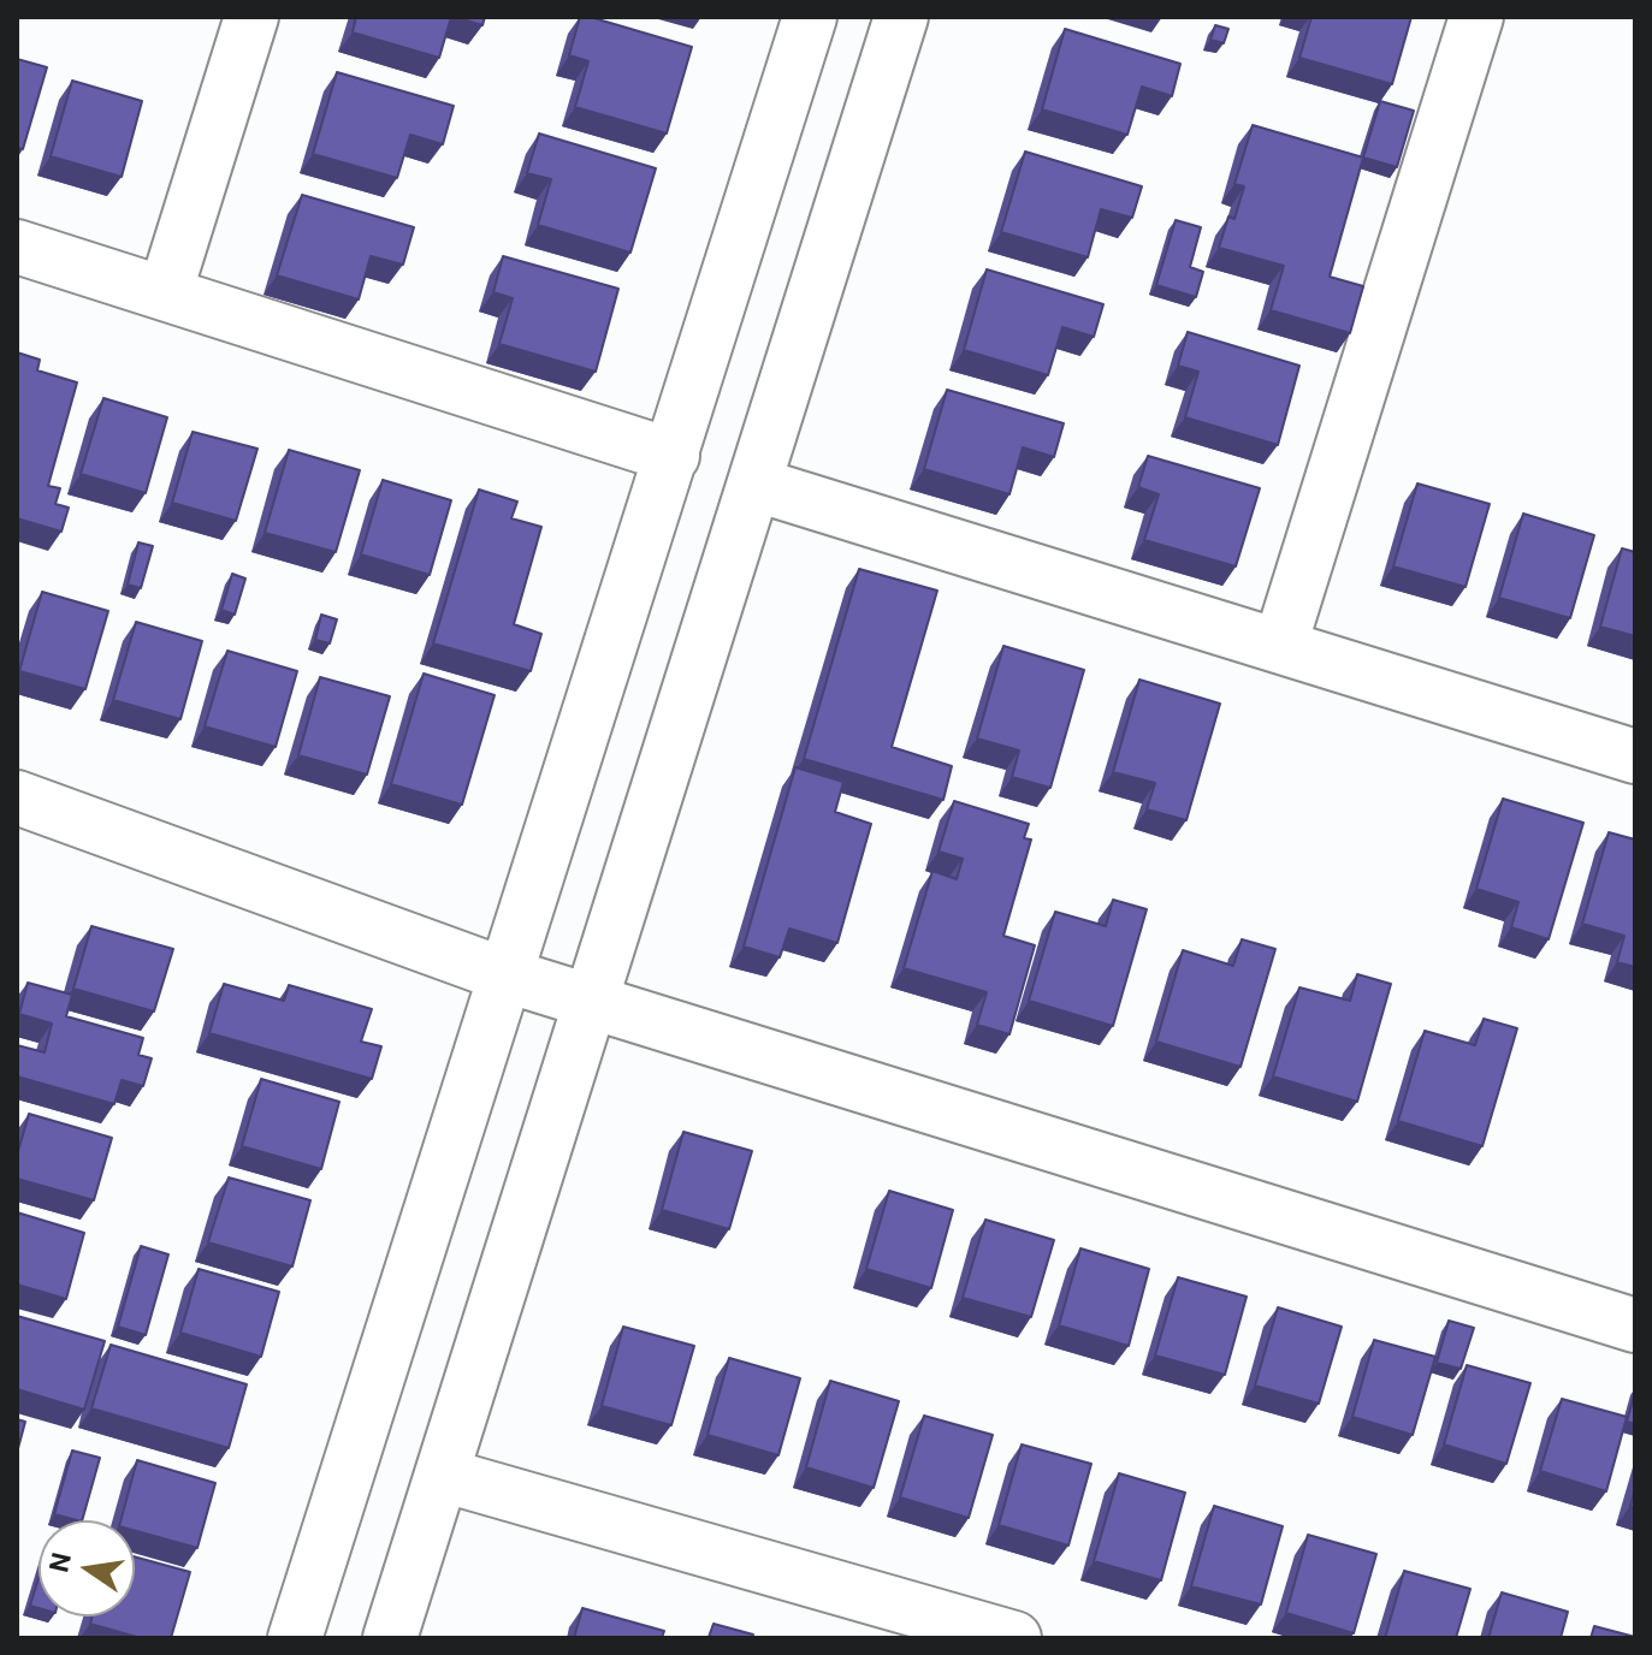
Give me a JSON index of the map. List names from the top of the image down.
{
  "north": "left"
}
